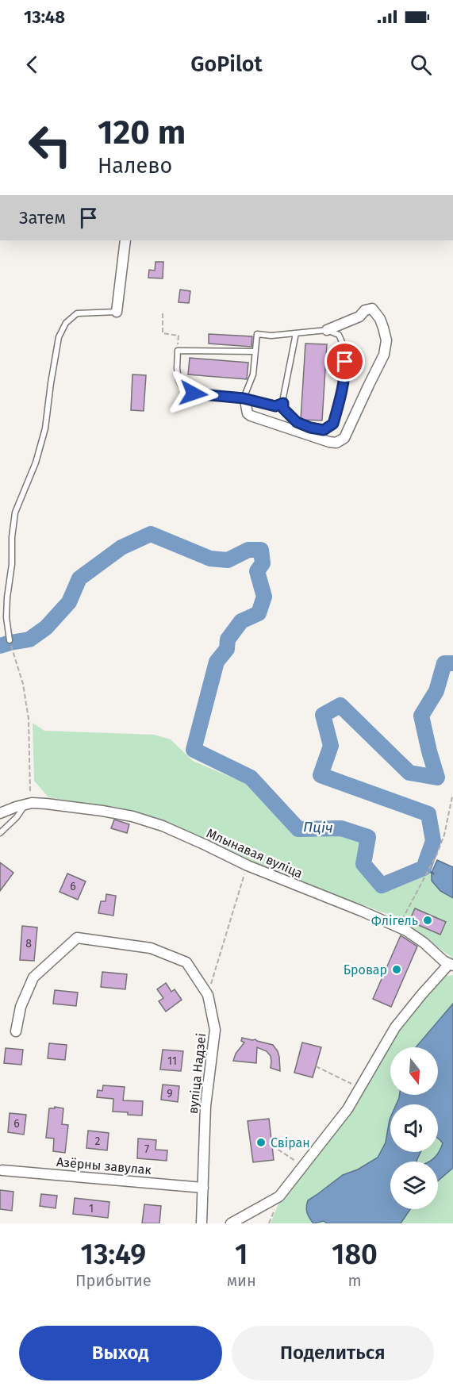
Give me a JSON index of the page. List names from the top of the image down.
{
  "streets": {
    "street": ["Млынавая вуліца", "вуліца Надзеі", "Азёрны завулак"]
  },
  "crossings": [
    ["вуліца Надзеі", "Азёрны завулак"]
  ],
  "water": ["Пціч"],
  "places": ["Флігель", "Бровар", "Свіран"],
  "house_numbers": [
    "6",
    "8",
    "11",
    "9",
    "6",
    "2",
    "7",
    "1"
  ],
  "north": "bottom",
  "page": {
    "status": "13:48",
    "header": "GoPilot",
    "turn": ["120 m", "Налево"],
    "then": "Затем",
    "eta": [
      "13:49",
      "Прибытие",
      "1",
      "мин",
      "180",
      "m"
    ],
    "buttons": ["Выход", "Поделиться"]
  }
}
